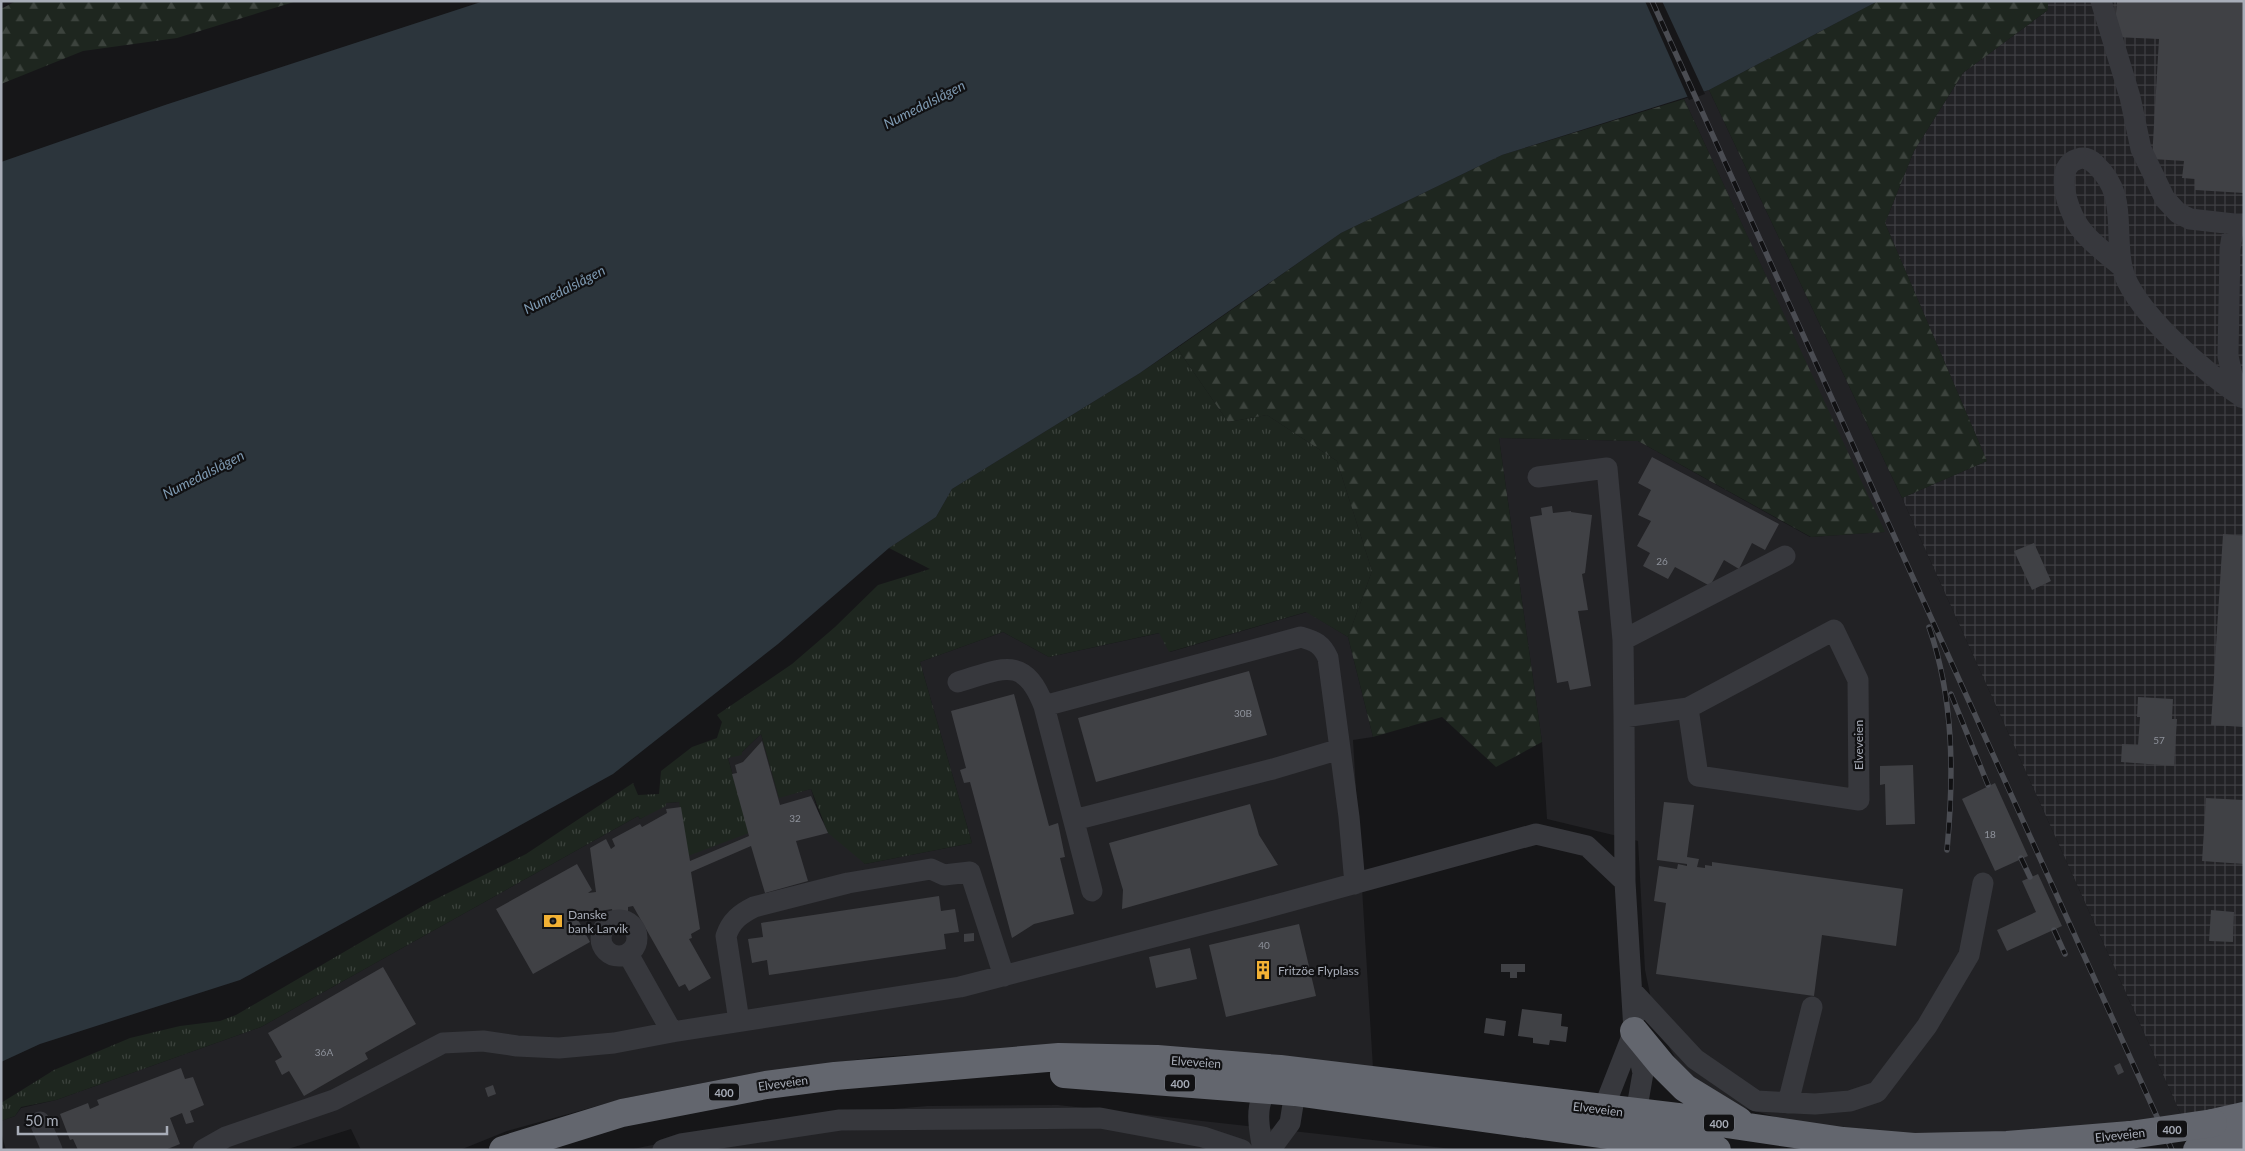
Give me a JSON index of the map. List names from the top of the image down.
{
  "streets": {
    "highway": ["Elveveien", "400"]
  },
  "crossings": [
    ["Elveveien", "400"]
  ],
  "water": ["Numedalslågen"],
  "places": {
    "bank": ["Danske bank Larvik"],
    "building": ["Fritzöe Flyplass"]
  },
  "house_numbers": [
    "26",
    "30B",
    "57",
    "32",
    "18",
    "40",
    "36A"
  ],
  "scale_bar": "50 m"
}
